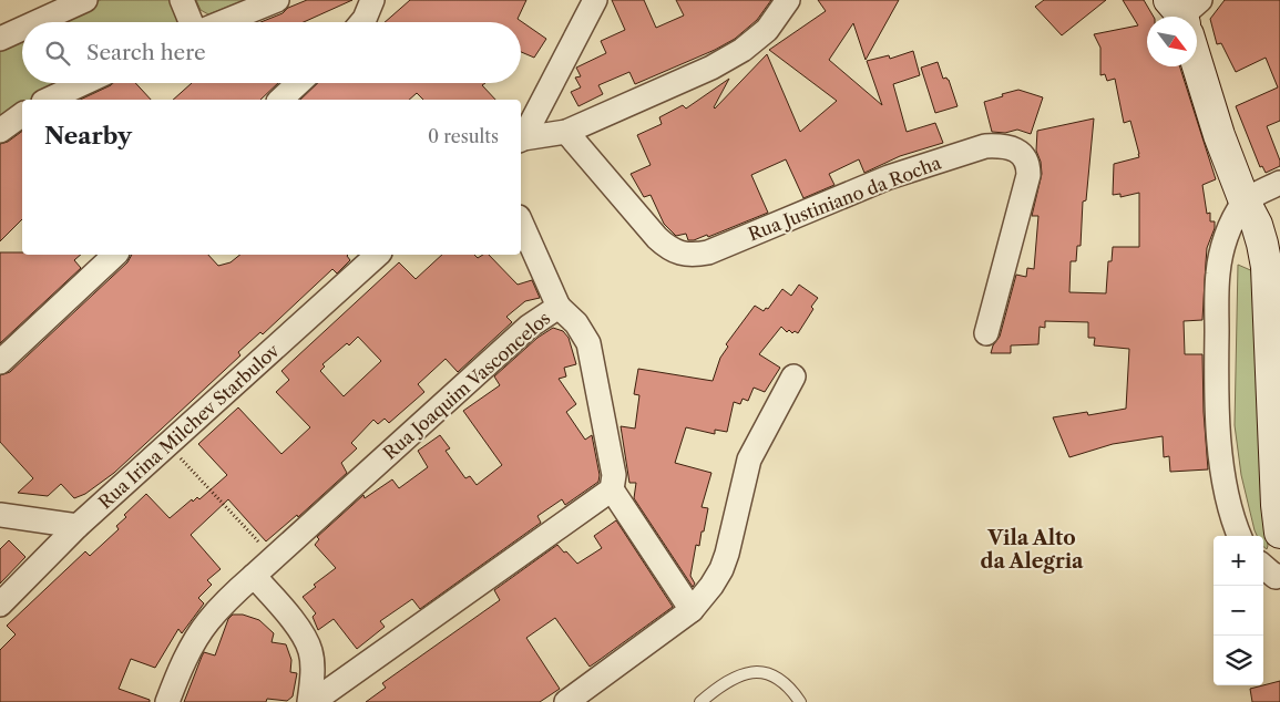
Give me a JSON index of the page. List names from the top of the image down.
{
  "streets": {
    "street": ["Rua Justiniano da Rocha", "Rua Joaquim Vasconcelos", "Rua Irina Milchev Starbulov"]
  },
  "districts": ["Vila Alto da Alegria"],
  "north": "bottom right",
  "page": {
    "search": "Search here",
    "heading": ["Nearby", "0 results"],
    "map_buttons": ["+", "−"]
  }
}
